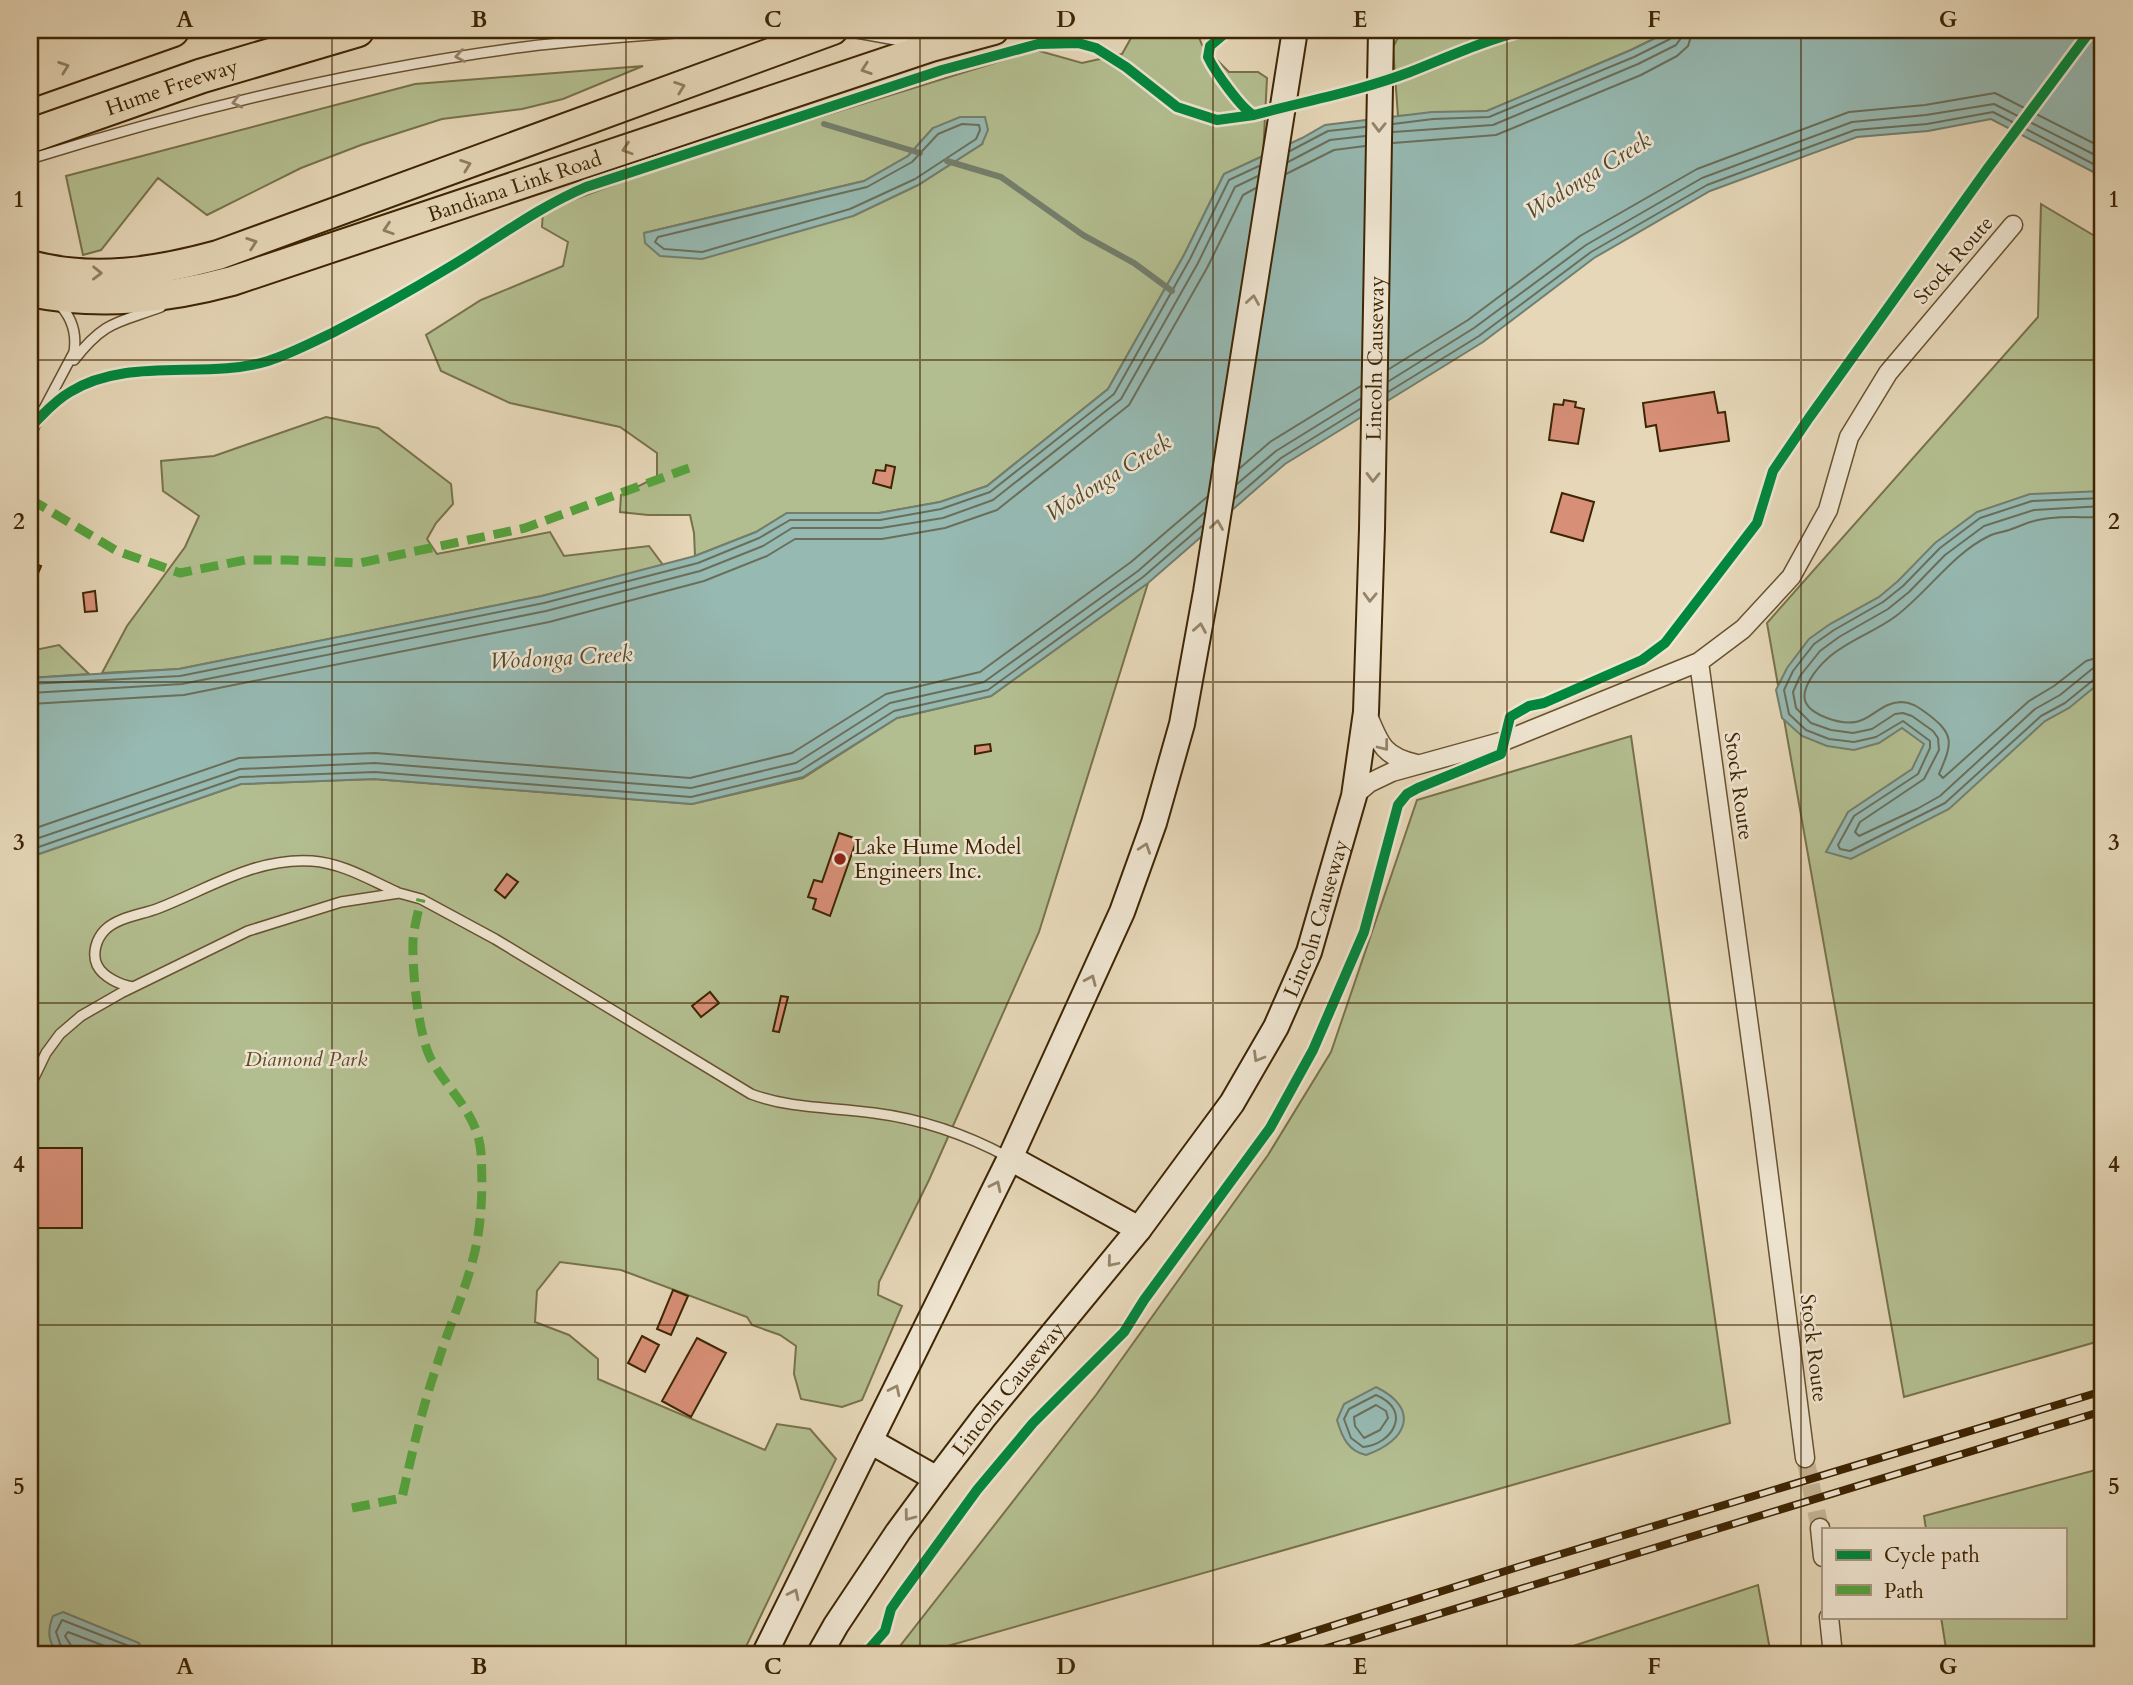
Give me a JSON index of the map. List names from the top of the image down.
{
  "streets": {
    "highway": ["Hume Freeway"],
    "main road": ["Bandiana Link Road", "Lincoln Causeway"],
    "street": ["Stock Route"]
  },
  "water": ["Wodonga Creek"],
  "parks": ["Diamond Park"],
  "places": ["Lake Hume Model Engineers Inc."],
  "legend": ["Cycle path", "Path"],
  "grid": {
    "columns": [
      "A",
      "B",
      "C",
      "D",
      "E",
      "F",
      "G"
    ],
    "rows": [
      "1",
      "2",
      "3",
      "4",
      "5"
    ]
  }
}
